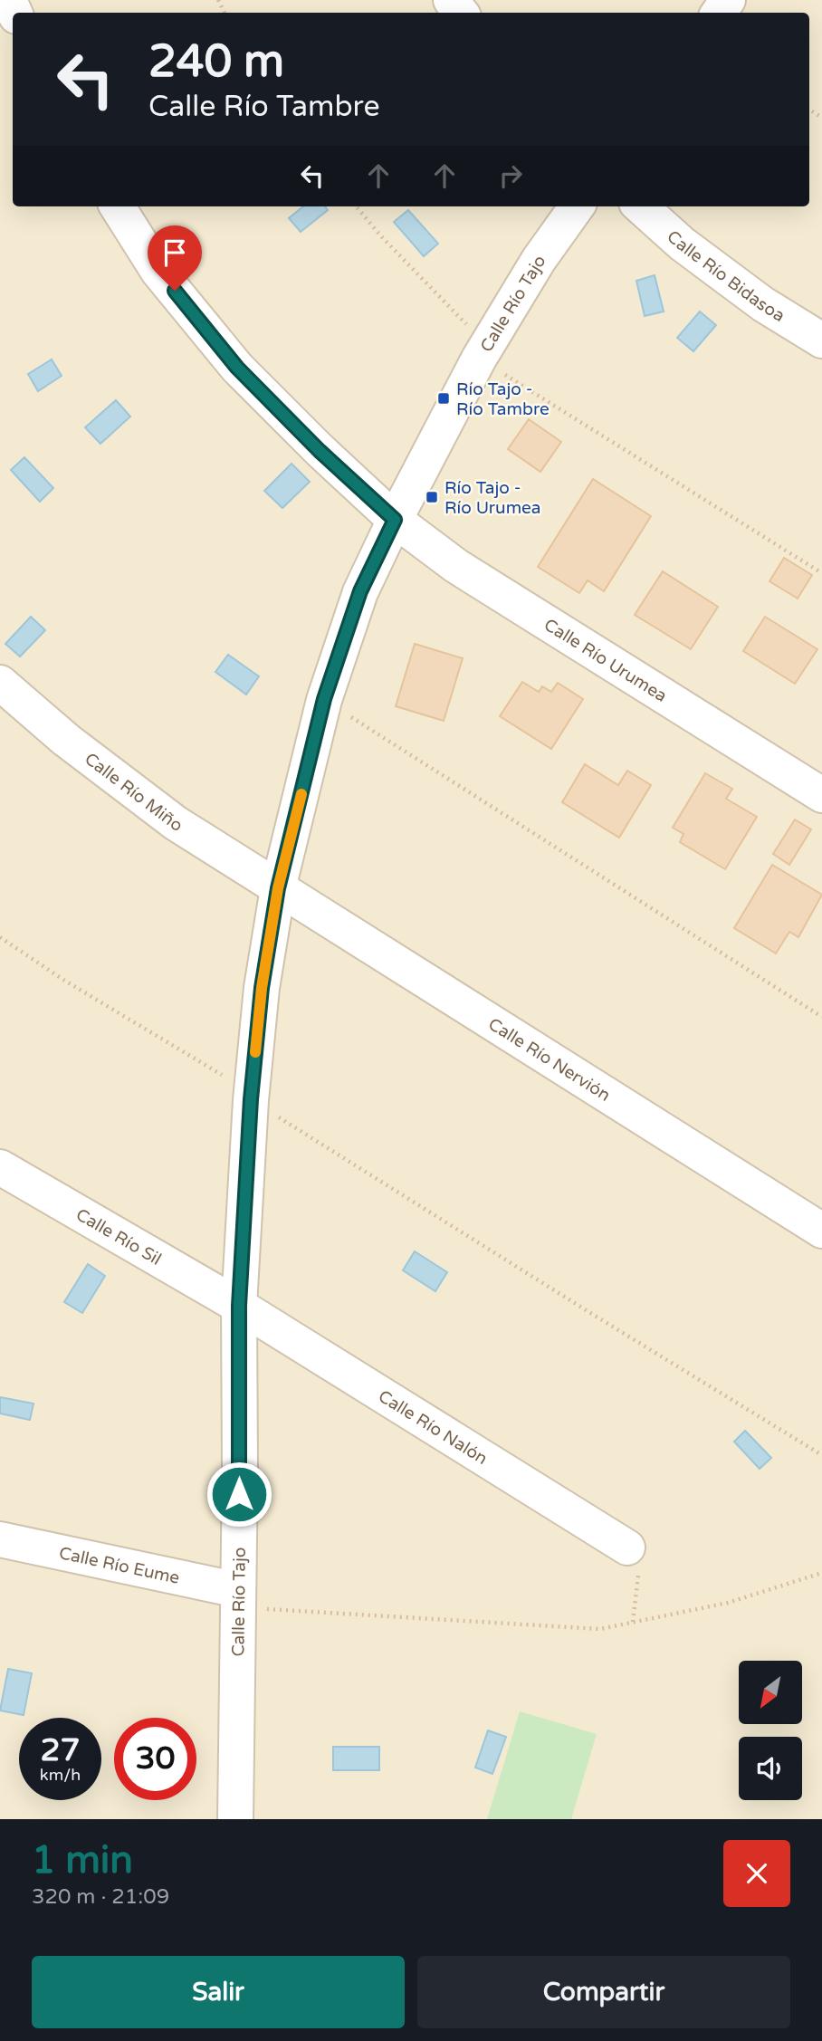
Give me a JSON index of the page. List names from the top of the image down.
{
  "streets": {
    "street": [
      "Calle Río Bidasoa",
      "Calle Río Tajo",
      "Calle Río Urumea",
      "Calle Río Miño",
      "Calle Río Nervión",
      "Calle Río Sil",
      "Calle Río Nalón",
      "Calle Río Eume"
    ]
  },
  "crossings": [
    ["Calle Río Tajo", "Calle Río Urumea"],
    ["Calle Río Tajo", "Calle Río Miño"],
    ["Calle Río Tajo", "Calle Río Nervión"],
    ["Calle Río Tajo", "Calle Río Sil"],
    ["Calle Río Tajo", "Calle Río Nalón"],
    ["Calle Río Tajo", "Calle Río Eume"],
    ["Calle Río Miño", "Calle Río Nervión"],
    ["Calle Río Sil", "Calle Río Nalón"]
  ],
  "places": {
    "transit": ["Río Tajo - Río Tambre", "Río Tajo - Río Urumea"]
  },
  "north": "bottom left",
  "page": {
    "turn": ["240 m", "Calle Río Tambre"],
    "speed": "27 km/h",
    "limit": "30",
    "heading": ["1 min", "320 m · 21:09"],
    "buttons": ["Salir", "Compartir"]
  }
}
